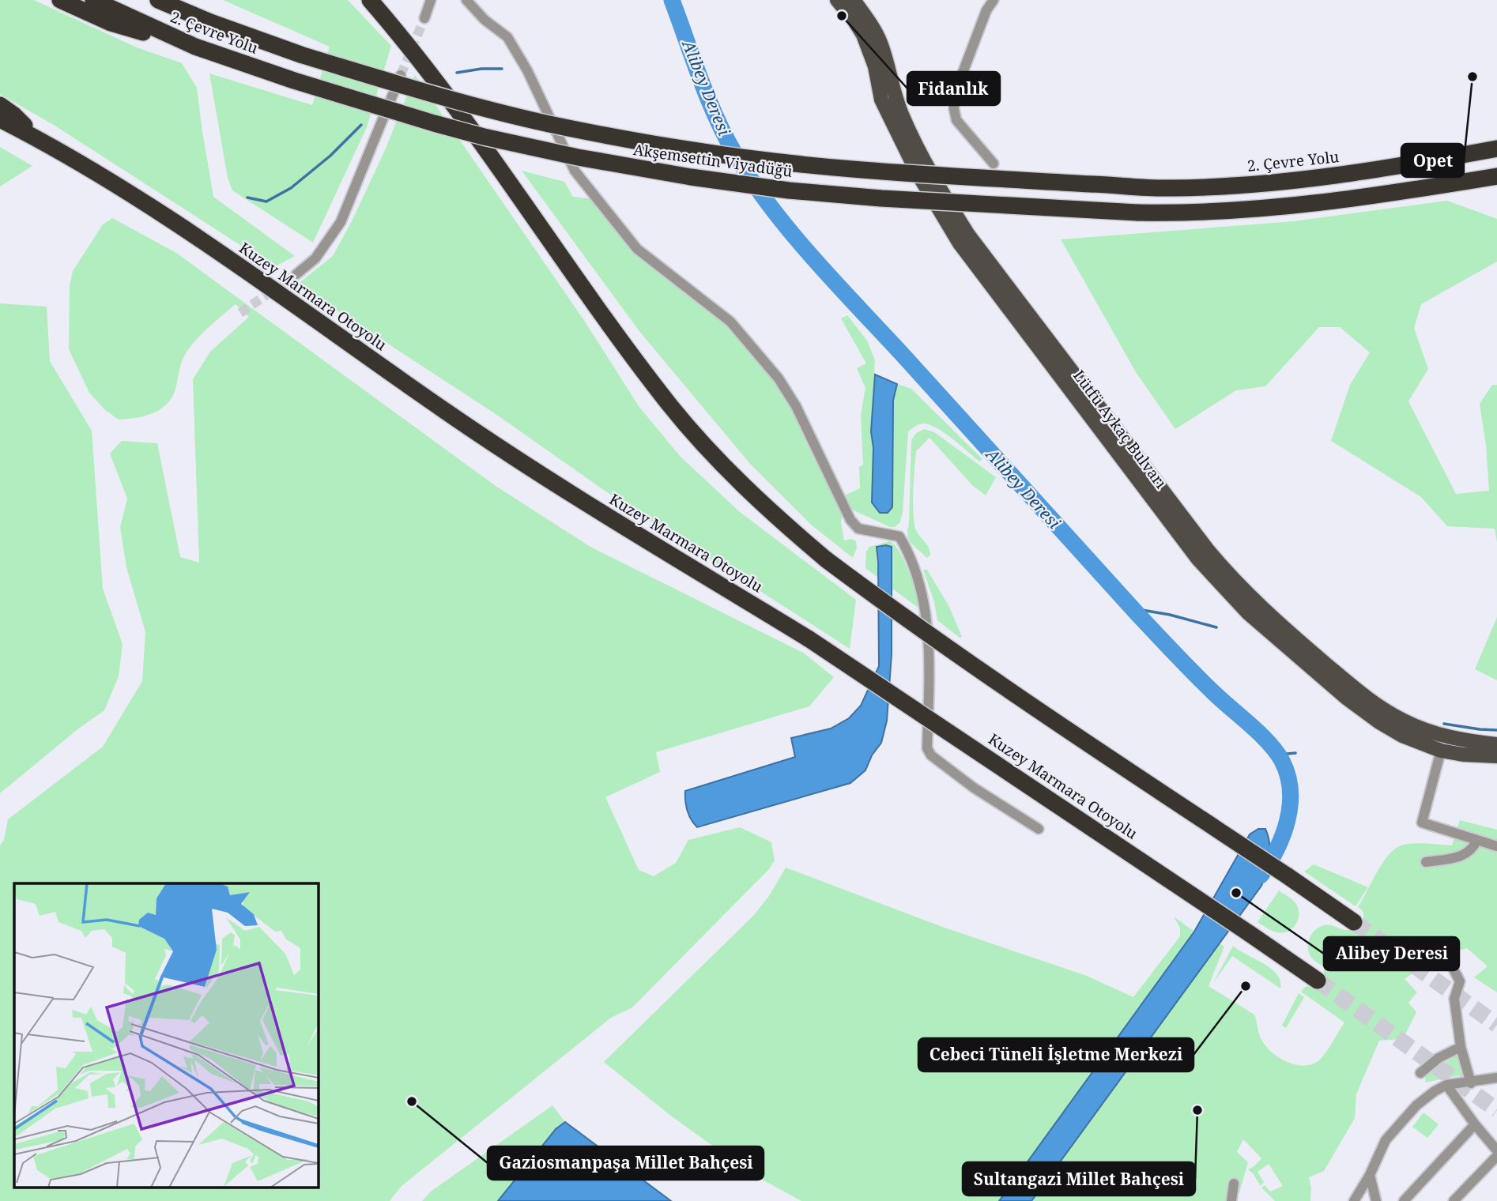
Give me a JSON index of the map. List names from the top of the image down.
{
  "streets": {
    "highway": ["2. Çevre Yolu", "Akşemsettin Viyadüğü", "Kuzey Marmara Otoyolu"],
    "main road": ["Lütfü Aykaç Bulvarı"]
  },
  "crossings": [
    ["2. Çevre Yolu", "Akşemsettin Viyadüğü"]
  ],
  "water": ["Alibey Deresi"],
  "places": [
    "Fidanlık",
    "Opet",
    "Alibey Deresi",
    "Cebeci Tüneli İşletme Merkezi",
    "Gaziosmanpaşa Millet Bahçesi",
    "Sultangazi Millet Bahçesi"
  ]
}
